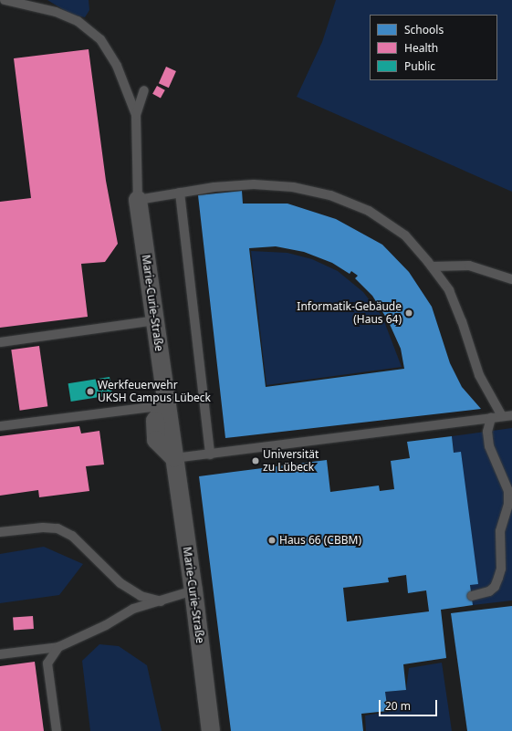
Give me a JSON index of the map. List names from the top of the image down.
{
  "streets": {
    "street": ["Marie-Curie-Straße"]
  },
  "places": [
    "Informatik-Gebäude (Haus 64)",
    "Werkfeuerwehr UKSH Campus Lübeck",
    "Universität zu Lübeck",
    "Haus 66 (CBBM)"
  ],
  "legend": ["Schools", "Health", "Public"],
  "scale_bar": "20 m"
}
